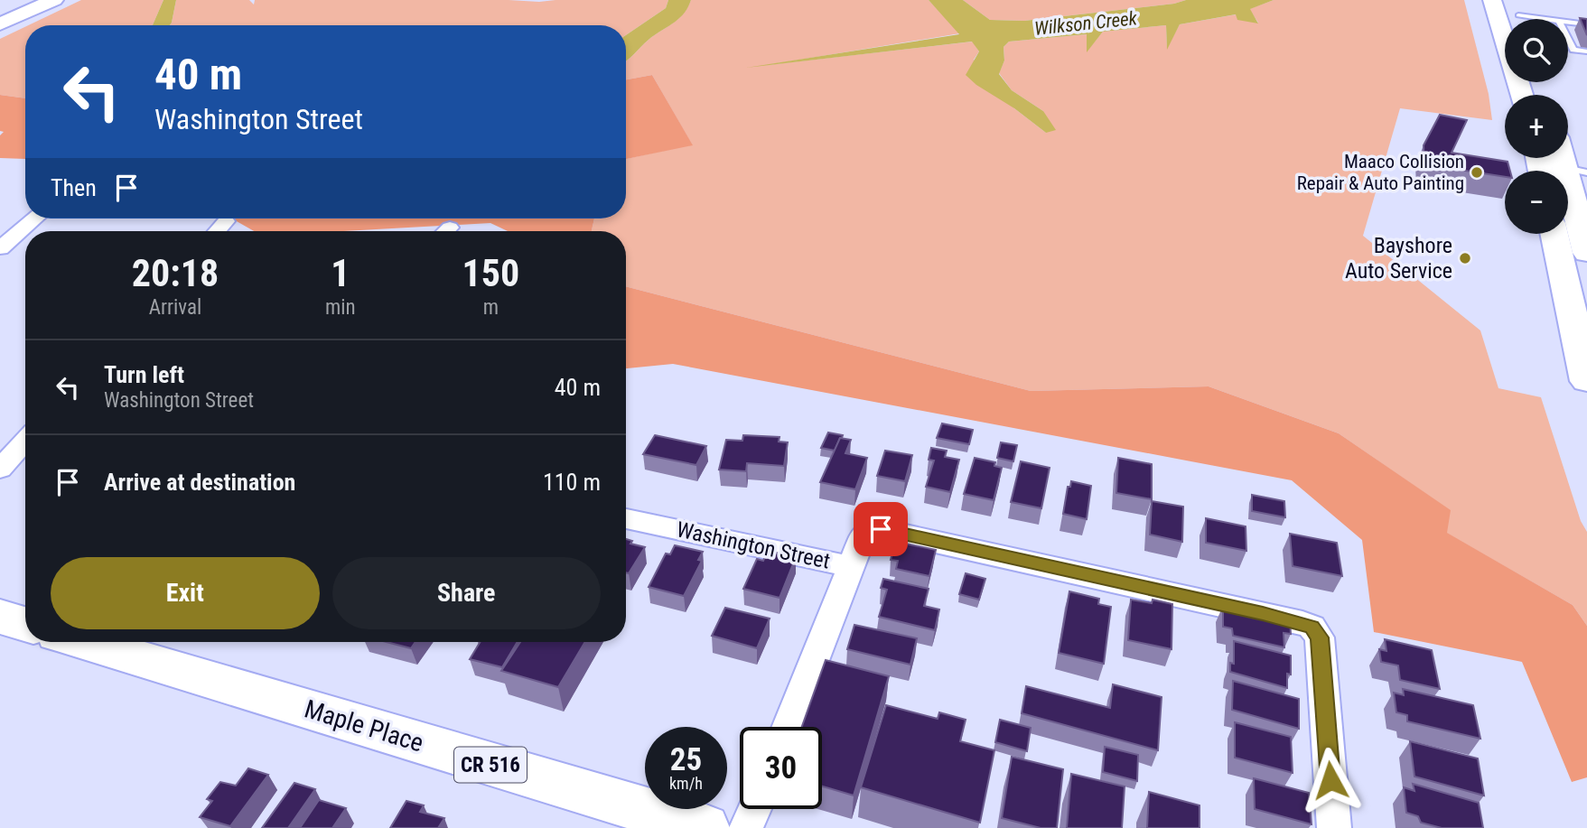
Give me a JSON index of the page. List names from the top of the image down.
{
  "streets": {
    "main road": ["Maple Place", "CR 516"],
    "street": ["Washington Street"]
  },
  "water": ["Wilkson Creek"],
  "places": ["Maaco Collision Repair & Auto Painting", "Bayshore Auto Service"],
  "page": {
    "map_buttons": ["+", "−"],
    "turn": ["40 m", "Washington Street"],
    "then": "Then",
    "eta": [
      "20:18",
      "Arrival",
      "1",
      "min",
      "150",
      "m"
    ],
    "list": [
      {
        "name": "Turn left",
        "note": "Washington Street",
        "value": "40 m"
      },
      {
        "name": "Arrive at destination",
        "value": "110 m"
      }
    ],
    "buttons": ["Exit", "Share"],
    "speed": "25 km/h",
    "limit": "30"
  }
}
